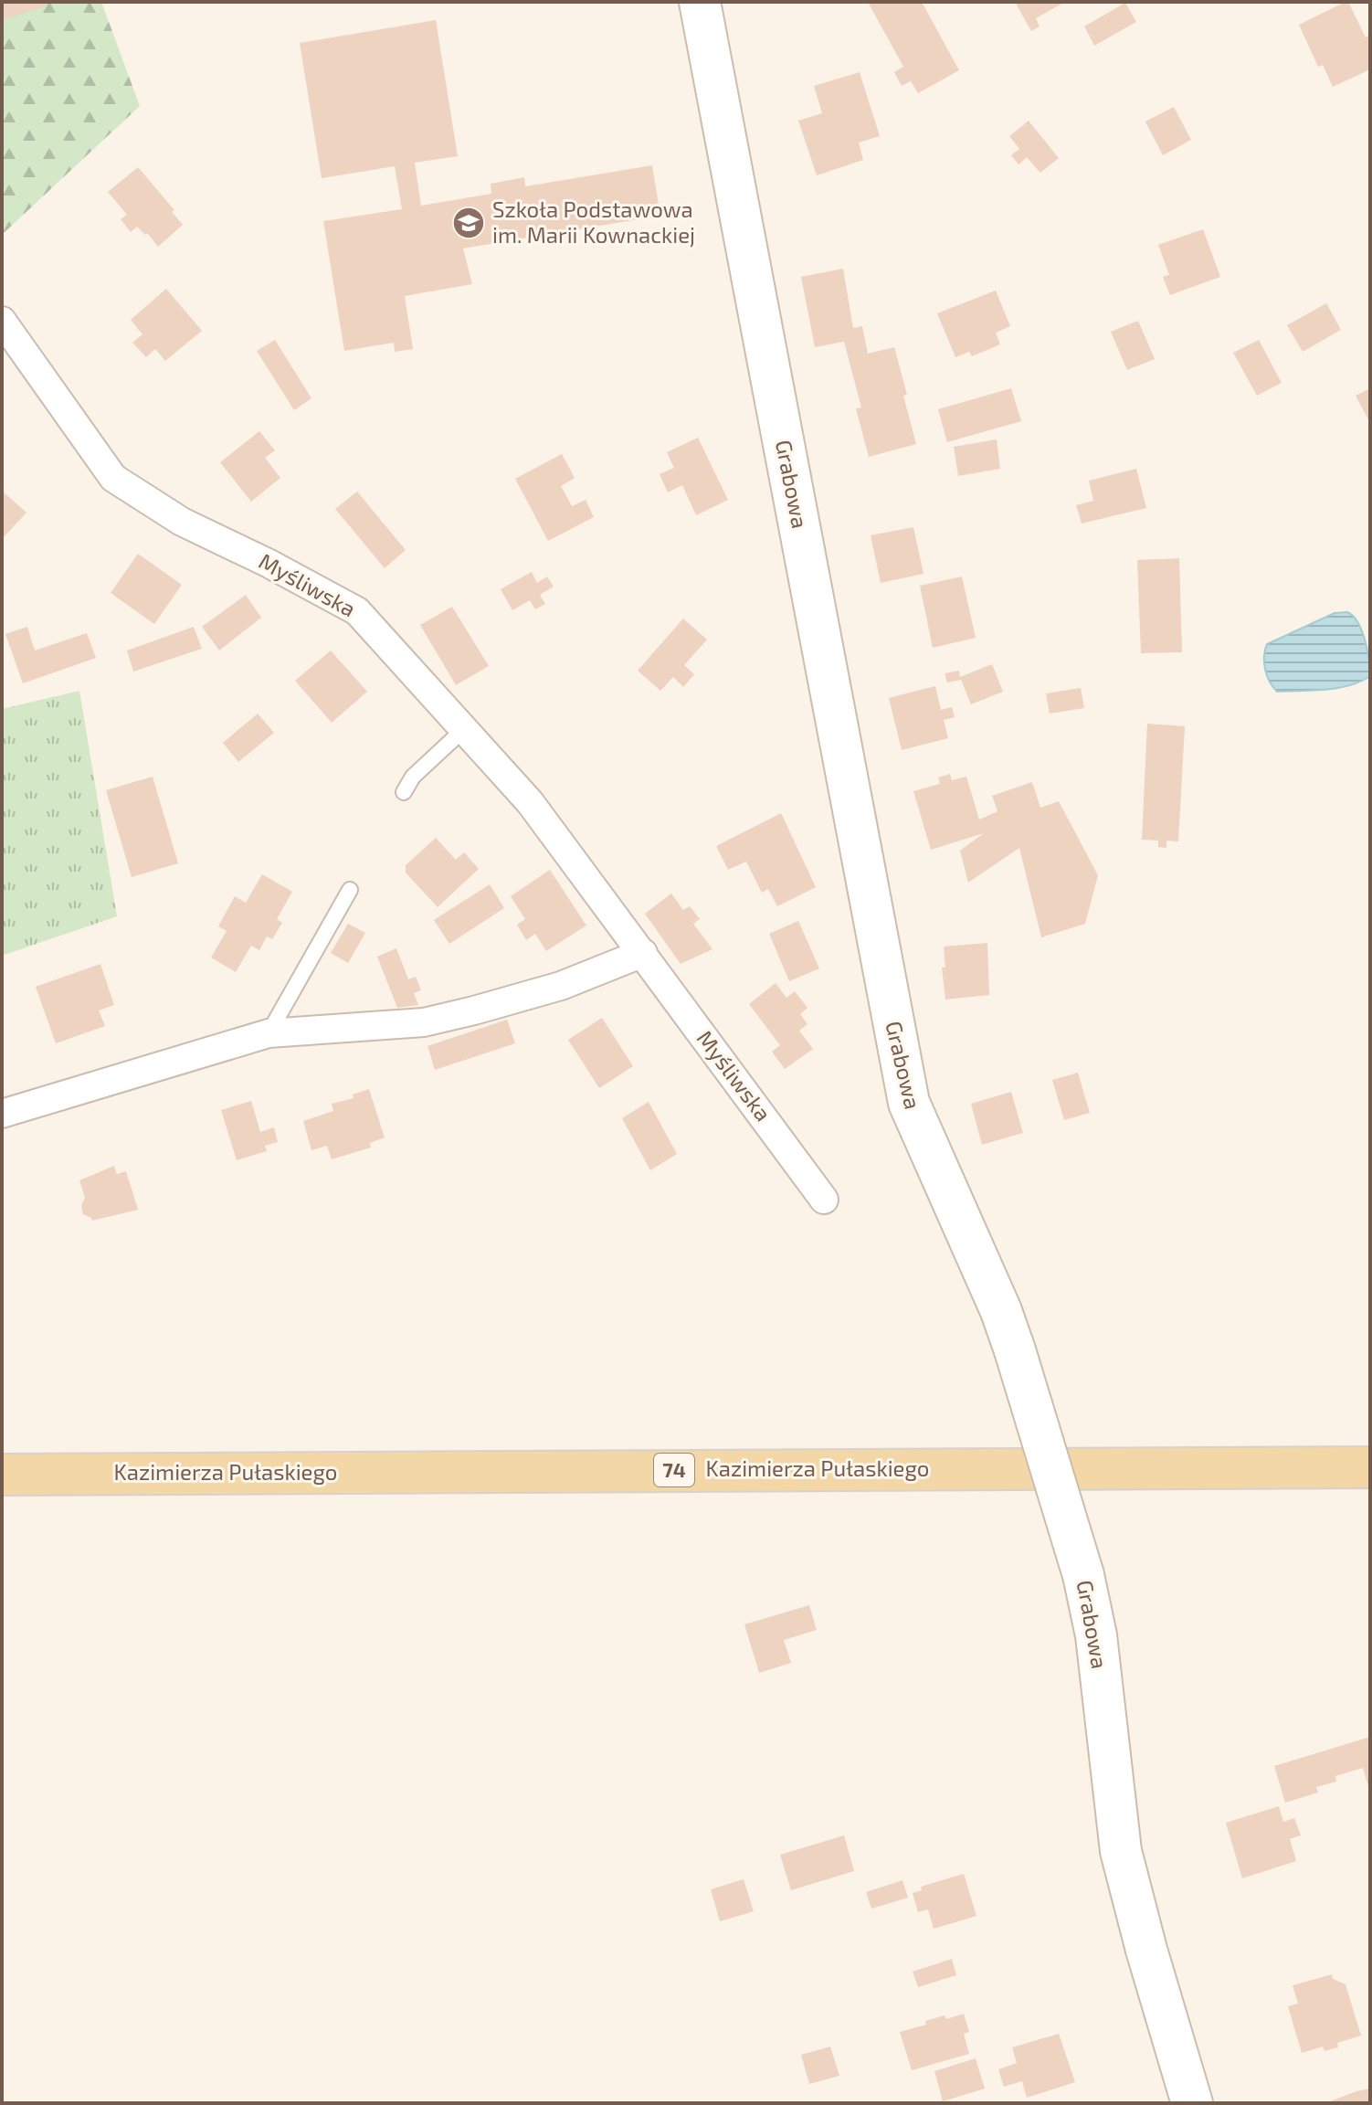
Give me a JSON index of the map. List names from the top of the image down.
{
  "streets": {
    "main road": ["Kazimierza Pułaskiego", "74"],
    "street": ["Grabowa", "Myśliwska"]
  },
  "places": {
    "school or university": ["Szkoła Podstawowa im. Marii Kownackiej"]
  }
}
